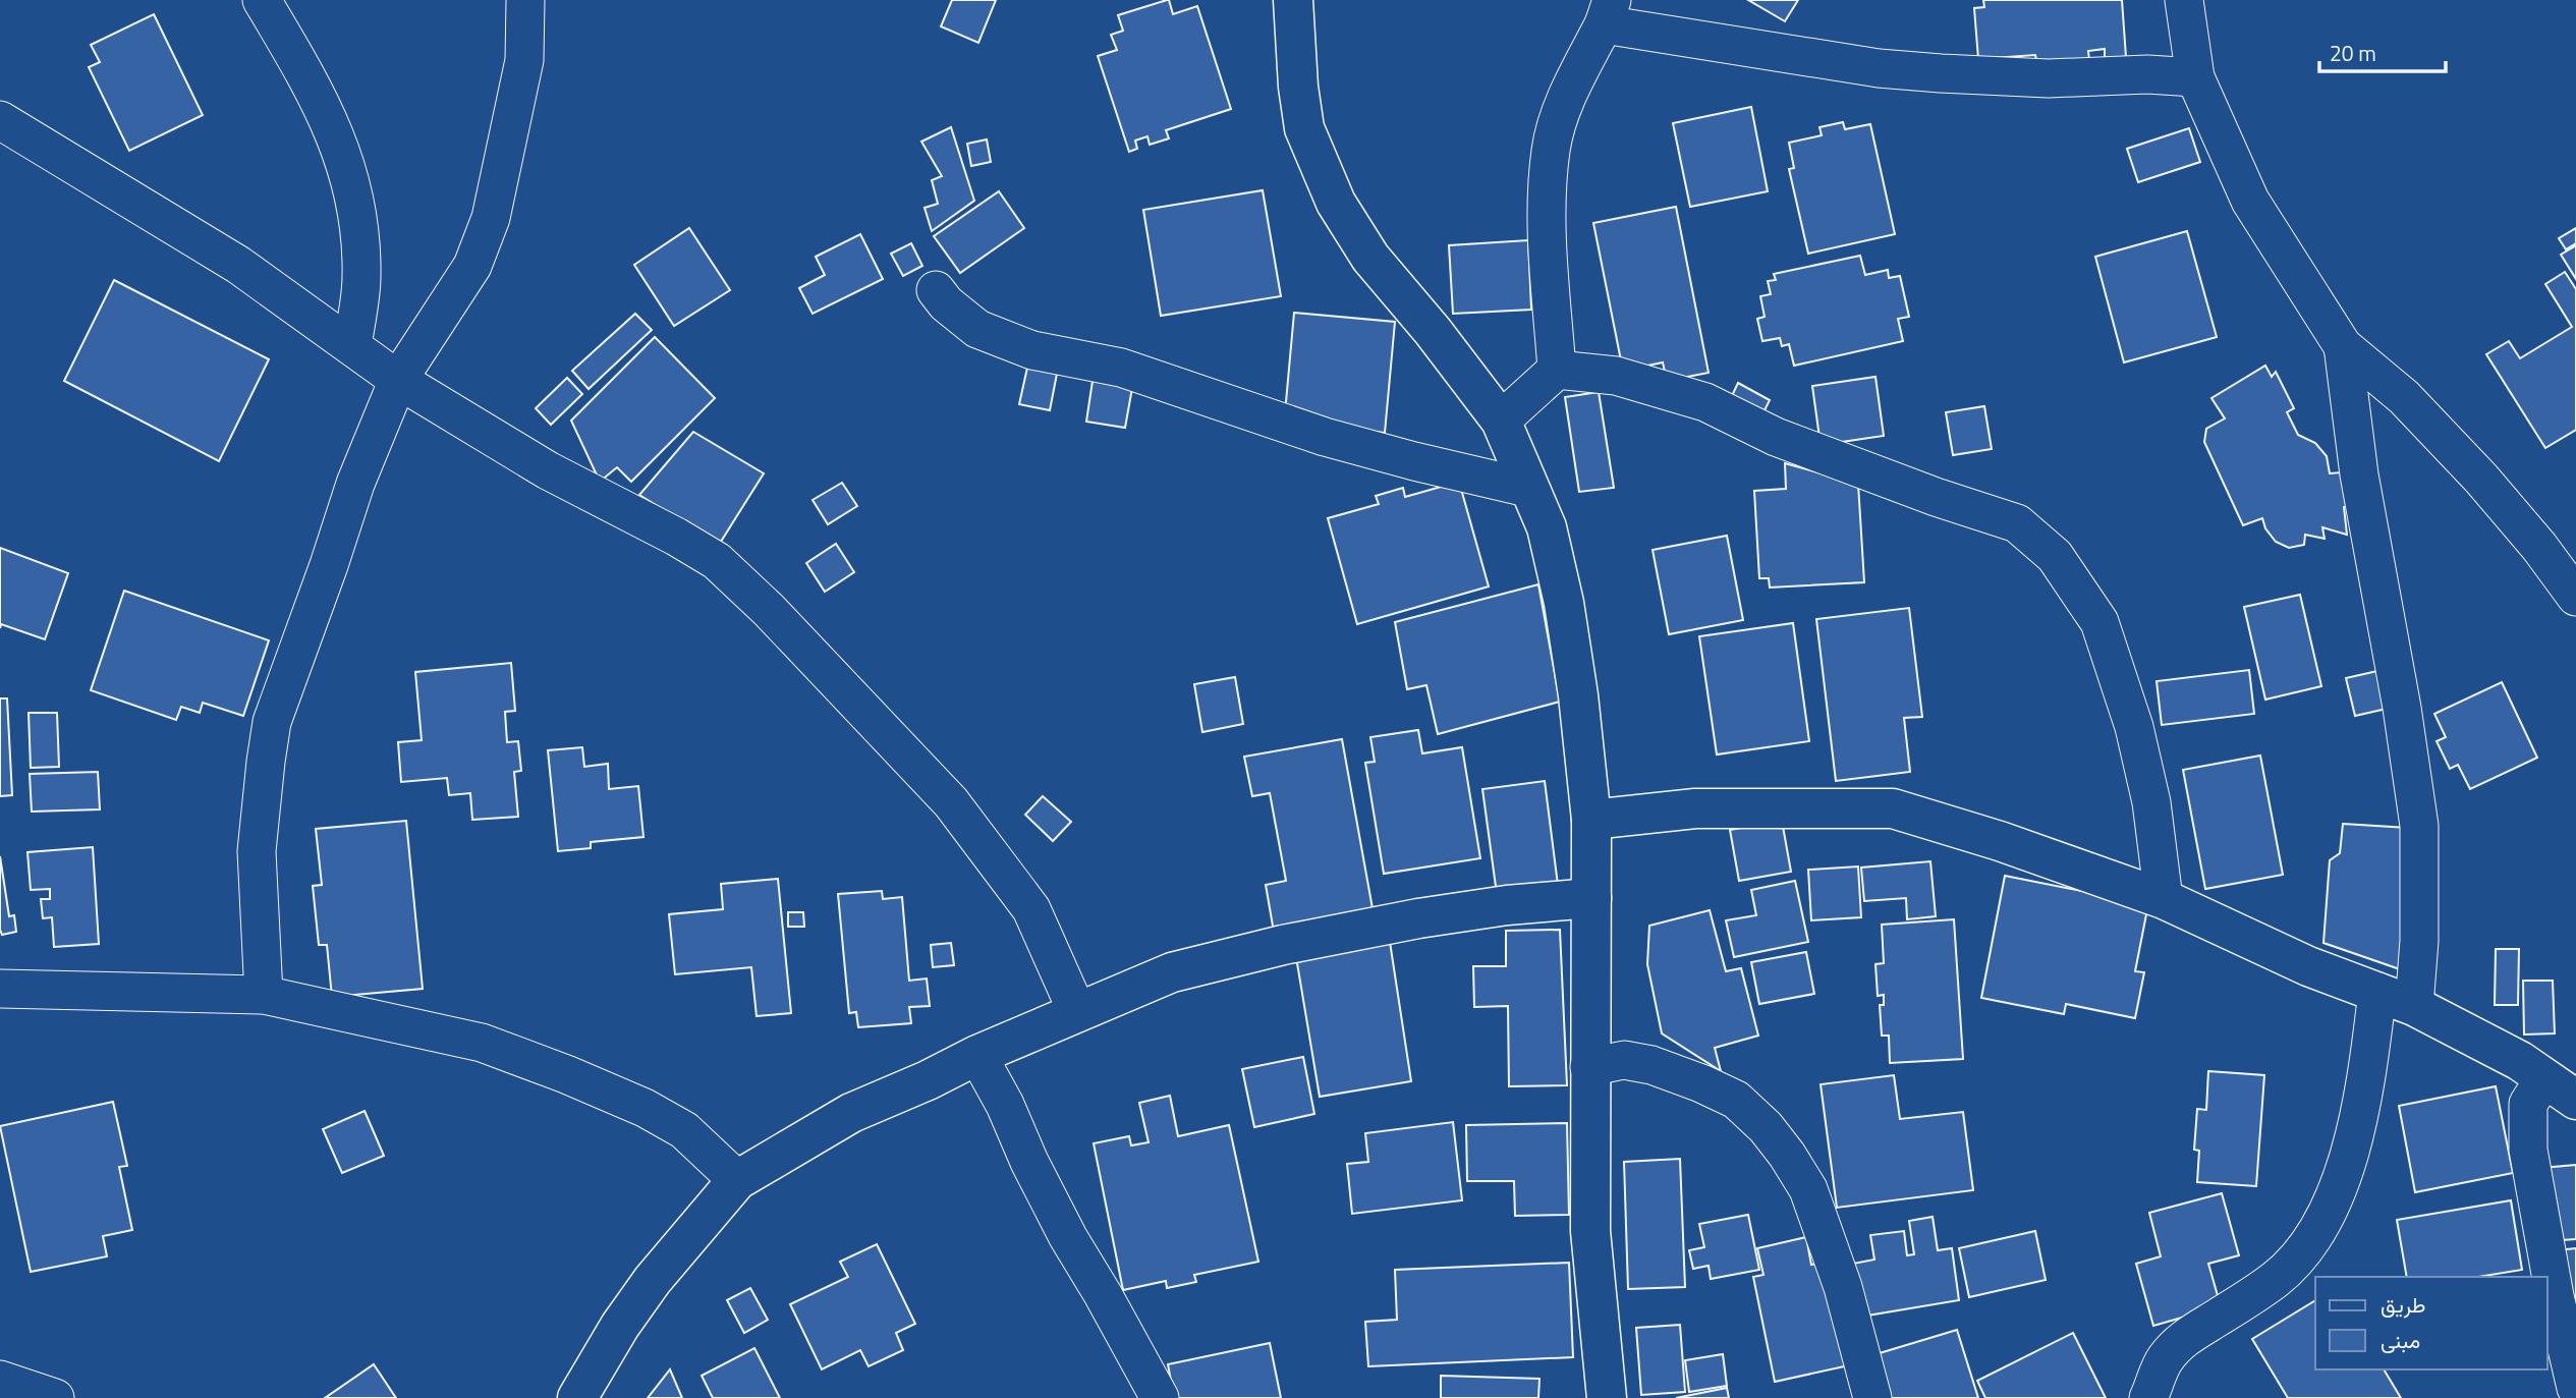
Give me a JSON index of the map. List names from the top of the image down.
{
  "legend": ["طريق", "مبنى"],
  "scale_bar": "20 m"
}
